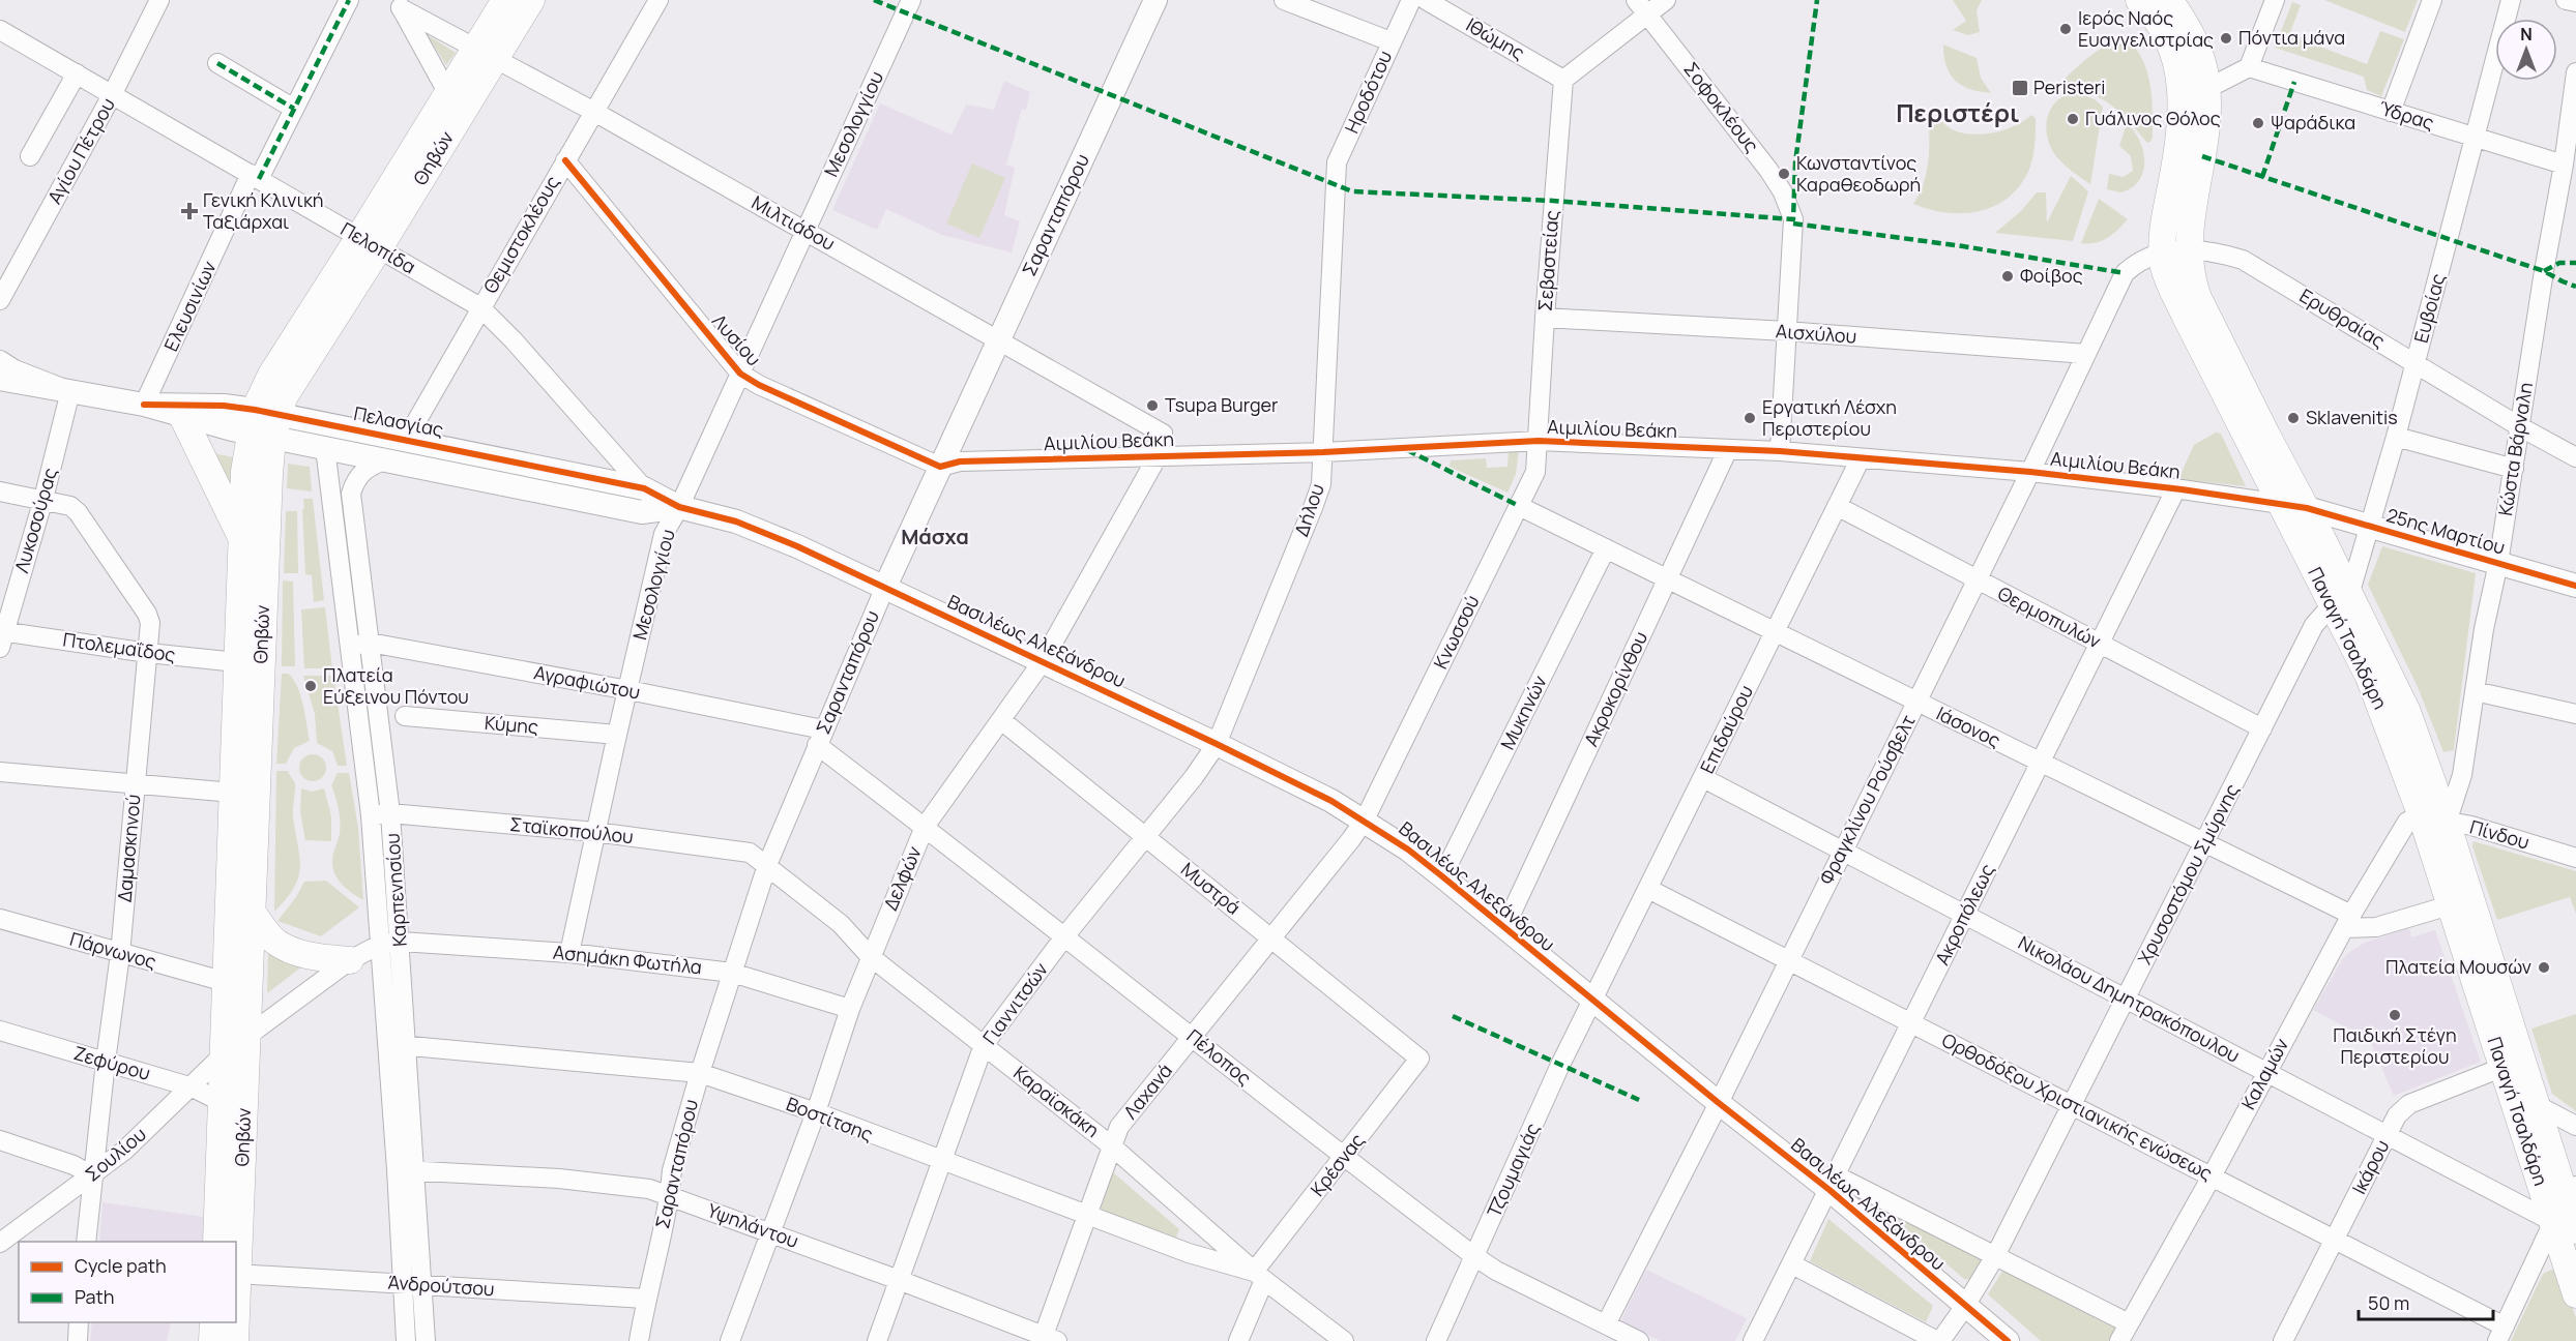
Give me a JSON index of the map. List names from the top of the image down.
{
  "streets": {
    "main road": ["Θηβών", "Παναγή Τσαλδάρη"],
    "street": [
      "Ιθώμης",
      "Ηροδότου",
      "Σοφοκλέους",
      "Ύδρας",
      "Μεσολογγίου",
      "Αγίου Πέτρου",
      "Σαρανταπόρου",
      "Μιλτιάδου",
      "Θεμιστοκλέους",
      "Πελοπίδα",
      "Σεβαστείας",
      "Ελευσινίων",
      "Ευβοίας",
      "Ερυθραίας",
      "Αισχύλου",
      "Λυσίου",
      "Πελασγίας",
      "Αιμιλίου Βεάκη",
      "Κώστα Βάρναλη",
      "Δήλου",
      "Λυκοσούρας",
      "25ης Μαρτίου",
      "Θερμοπυλών",
      "Κνωσσού",
      "Βασιλέως Αλεξάνδρου",
      "Πτολεμαΐδος",
      "Αγραφιώτου",
      "Ακροκορίνθου",
      "Μυκηνών",
      "Κύμης",
      "Ιάσονος",
      "Επιδαύρου",
      "Φραγκλίνου Ρούσβελτ",
      "Σταϊκοπούλου",
      "Πίνδου",
      "Δαμασκηνού",
      "Χρυσοστόμου Σμύρνης",
      "Δελφών",
      "Μυστρά",
      "Καρπενησίου",
      "Ακροπόλεως",
      "Πάρνωνος",
      "Ασημάκη Φωτήλα",
      "Νικολάου Δημητρακόπουλου",
      "Γιαννιτσών",
      "Πέλοπος",
      "Ζεφύρου",
      "Καλαμών",
      "Λαχανά",
      "Καραϊσκάκη",
      "Ορθοδόξου Χριστιανικής ενώσεως",
      "Βοστίτσης",
      "Σουλίου",
      "Κρέσνας",
      "Ικάρου",
      "Τζουμαγιάς",
      "Υψηλάντου",
      "Άνδρούτσου"
    ]
  },
  "crossings": [
    ["Ιθώμης", "Σεβαστείας"],
    ["Ηροδότου", "Δήλου"],
    ["Σοφοκλέους", "Αισχύλου"],
    ["Ύδρας", "Ευβοίας"],
    ["Ύδρας", "Κώστα Βάρναλη"],
    ["Μεσολογγίου", "Μιλτιάδου"],
    ["Μεσολογγίου", "Λυσίου"],
    ["Μεσολογγίου", "Πελασγίας"],
    ["Μεσολογγίου", "Βασιλέως Αλεξάνδρου"],
    ["Μεσολογγίου", "Αγραφιώτου"],
    ["Μεσολογγίου", "Κύμης"],
    ["Μεσολογγίου", "Σταϊκοπούλου"],
    ["Μεσολογγίου", "Ασημάκη Φωτήλα"],
    ["Αγίου Πέτρου", "Πελοπίδα"],
    ["Θηβών", "Μιλτιάδου"],
    ["Θηβών", "Πελοπίδα"],
    ["Θηβών", "Πελασγίας"],
    ["Θηβών", "Πτολεμαΐδος"],
    ["Θηβών", "Πάρνωνος"],
    ["Θηβών", "Ζεφύρου"],
    ["Θηβών", "Σουλίου"],
    ["Θηβών", "Άνδρούτσου"],
    ["Σαρανταπόρου", "Μιλτιάδου"],
    ["Σαρανταπόρου", "Λυσίου"],
    ["Σαρανταπόρου", "Αιμιλίου Βεάκη"],
    ["Σαρανταπόρου", "Βασιλέως Αλεξάνδρου"],
    ["Σαρανταπόρου", "Αγραφιώτου"],
    ["Σαρανταπόρου", "Σταϊκοπούλου"],
    ["Σαρανταπόρου", "Ασημάκη Φωτήλα"],
    ["Σαρανταπόρου", "Πέλοπος"],
    ["Σαρανταπόρου", "Καραϊσκάκη"],
    ["Σαρανταπόρου", "Βοστίτσης"],
    ["Σαρανταπόρου", "Υψηλάντου"],
    ["Σαρανταπόρου", "Άνδρούτσου"],
    ["Μιλτιάδου", "Θεμιστοκλέους"],
    ["Μιλτιάδου", "Αιμιλίου Βεάκη"],
    ["Μιλτιάδου", "Δελφών"],
    ["Θεμιστοκλέους", "Πελοπίδα"],
    ["Θεμιστοκλέους", "Λυσίου"],
    ["Θεμιστοκλέους", "Πελασγίας"],
    ["Πελοπίδα", "Ελευσινίων"],
    ["Πελοπίδα", "Πελασγίας"],
    ["Σεβαστείας", "Αισχύλου"],
    ["Σεβαστείας", "Αιμιλίου Βεάκη"],
    ["Σεβαστείας", "Κνωσσού"],
    ["Ελευσινίων", "Πελασγίας"],
    ["Ευβοίας", "Ερυθραίας"],
    ["Ευβοίας", "25ης Μαρτίου"],
    ["Ευβοίας", "Παναγή Τσαλδάρη"],
    ["Ευβοίας", "Χρυσοστόμου Σμύρνης"],
    ["Ερυθραίας", "Κώστα Βάρναλη"],
    ["Ερυθραίας", "Παναγή Τσαλδάρη"],
    ["Ερυθραίας", "Φραγκλίνου Ρούσβελτ"],
    ["Αισχύλου", "Φραγκλίνου Ρούσβελτ"],
    ["Λυσίου", "Αιμιλίου Βεάκη"],
    ["Πελασγίας", "Λυκοσούρας"],
    ["Πελασγίας", "Βασιλέως Αλεξάνδρου"],
    ["Πελασγίας", "Καρπενησίου"],
    ["Αιμιλίου Βεάκη", "Δήλου"],
    ["Αιμιλίου Βεάκη", "25ης Μαρτίου"],
    ["Αιμιλίου Βεάκη", "Κνωσσού"],
    ["Αιμιλίου Βεάκη", "Παναγή Τσαλδάρη"],
    ["Αιμιλίου Βεάκη", "Ακροκορίνθου"],
    ["Αιμιλίου Βεάκη", "Επιδαύρου"],
    ["Αιμιλίου Βεάκη", "Φραγκλίνου Ρούσβελτ"],
    ["Αιμιλίου Βεάκη", "Δελφών"],
    ["Αιμιλίου Βεάκη", "Ακροπόλεως"],
    ["Κώστα Βάρναλη", "25ης Μαρτίου"],
    ["Κώστα Βάρναλη", "Παναγή Τσαλδάρη"],
    ["Κώστα Βάρναλη", "Πίνδου"],
    ["Δήλου", "Βασιλέως Αλεξάνδρου"],
    ["Δήλου", "Γιαννιτσών"],
    ["Λυκοσούρας", "Πτολεμαΐδος"],
    ["Λυκοσούρας", "Δαμασκηνού"],
    ["25ης Μαρτίου", "Παναγή Τσαλδάρη"],
    ["Θερμοπυλών", "Επιδαύρου"],
    ["Θερμοπυλών", "Φραγκλίνου Ρούσβελτ"],
    ["Θερμοπυλών", "Χρυσοστόμου Σμύρνης"],
    ["Θερμοπυλών", "Ακροπόλεως"],
    ["Κνωσσού", "Βασιλέως Αλεξάνδρου"],
    ["Κνωσσού", "Ιάσονος"],
    ["Κνωσσού", "Λαχανά"],
    ["Παναγή Τσαλδάρη", "Ιάσονος"],
    ["Παναγή Τσαλδάρη", "Φραγκλίνου Ρούσβελτ"],
    ["Παναγή Τσαλδάρη", "Πίνδου"],
    ["Παναγή Τσαλδάρη", "Χρυσοστόμου Σμύρνης"],
    ["Παναγή Τσαλδάρη", "Νικολάου Δημητρακόπουλου"],
    ["Παναγή Τσαλδάρη", "Καλαμών"],
    ["Παναγή Τσαλδάρη", "Ικάρου"],
    ["Βασιλέως Αλεξάνδρου", "Ακροκορίνθου"],
    ["Βασιλέως Αλεξάνδρου", "Μυκηνών"],
    ["Βασιλέως Αλεξάνδρου", "Επιδαύρου"],
    ["Βασιλέως Αλεξάνδρου", "Φραγκλίνου Ρούσβελτ"],
    ["Βασιλέως Αλεξάνδρου", "Χρυσοστόμου Σμύρνης"],
    ["Βασιλέως Αλεξάνδρου", "Δελφών"],
    ["Βασιλέως Αλεξάνδρου", "Ακροπόλεως"],
    ["Βασιλέως Αλεξάνδρου", "Γιαννιτσών"],
    ["Βασιλέως Αλεξάνδρου", "Καλαμών"],
    ["Βασιλέως Αλεξάνδρου", "Λαχανά"],
    ["Βασιλέως Αλεξάνδρου", "Τζουμαγιάς"],
    ["Πτολεμαΐδος", "Δαμασκηνού"],
    ["Αγραφιώτου", "Καρπενησίου"],
    ["Αγραφιώτου", "Πέλοπος"],
    ["Ακροκορίνθου", "Ιάσονος"],
    ["Μυκηνών", "Ιάσονος"],
    ["Ιάσονος", "Επιδαύρου"],
    ["Ιάσονος", "Φραγκλίνου Ρούσβελτ"],
    ["Ιάσονος", "Χρυσοστόμου Σμύρνης"],
    ["Ιάσονος", "Ακροπόλεως"],
    ["Ιάσονος", "Καλαμών"],
    ["Επιδαύρου", "Νικολάου Δημητρακόπουλου"],
    ["Επιδαύρου", "Ορθοδόξου Χριστιανικής ενώσεως"],
    ["Επιδαύρου", "Τζουμαγιάς"],
    ["Φραγκλίνου Ρούσβελτ", "Νικολάου Δημητρακόπουλου"],
    ["Φραγκλίνου Ρούσβελτ", "Πέλοπος"],
    ["Φραγκλίνου Ρούσβελτ", "Ορθοδόξου Χριστιανικής ενώσεως"],
    ["Σταϊκοπούλου", "Καρπενησίου"],
    ["Σταϊκοπούλου", "Καραϊσκάκη"],
    ["Πίνδου", "Καλαμών"],
    ["Δαμασκηνού", "Πάρνωνος"],
    ["Δαμασκηνού", "Ζεφύρου"],
    ["Δαμασκηνού", "Σουλίου"],
    ["Χρυσοστόμου Σμύρνης", "Νικολάου Δημητρακόπουλου"],
    ["Χρυσοστόμου Σμύρνης", "Ορθοδόξου Χριστιανικής ενώσεως"],
    ["Δελφών", "Μυστρά"],
    ["Δελφών", "Ασημάκη Φωτήλα"],
    ["Δελφών", "Πέλοπος"],
    ["Δελφών", "Καραϊσκάκη"],
    ["Δελφών", "Βοστίτσης"],
    ["Δελφών", "Υψηλάντου"],
    ["Μυστρά", "Γιαννιτσών"],
    ["Μυστρά", "Λαχανά"],
    ["Μυστρά", "Κρέσνας"],
    ["Καρπενησίου", "Ασημάκη Φωτήλα"],
    ["Καρπενησίου", "Βοστίτσης"],
    ["Καρπενησίου", "Υψηλάντου"],
    ["Καρπενησίου", "Άνδρούτσου"],
    ["Ακροπόλεως", "Νικολάου Δημητρακόπουλου"],
    ["Ακροπόλεως", "Ορθοδόξου Χριστιανικής ενώσεως"],
    ["Νικολάου Δημητρακόπουλου", "Καλαμών"],
    ["Νικολάου Δημητρακόπουλου", "Ικάρου"],
    ["Γιαννιτσών", "Πέλοπος"],
    ["Γιαννιτσών", "Καραϊσκάκη"],
    ["Γιαννιτσών", "Βοστίτσης"],
    ["Γιαννιτσών", "Υψηλάντου"],
    ["Πέλοπος", "Λαχανά"],
    ["Πέλοπος", "Κρέσνας"],
    ["Πέλοπος", "Τζουμαγιάς"],
    ["Ζεφύρου", "Σουλίου"],
    ["Καλαμών", "Ορθοδόξου Χριστιανικής ενώσεως"],
    ["Λαχανά", "Καραϊσκάκη"],
    ["Λαχανά", "Βοστίτσης"],
    ["Λαχανά", "Υψηλάντου"],
    ["Καραϊσκάκη", "Βοστίτσης"],
    ["Καραϊσκάκη", "Κρέσνας"],
    ["Ορθοδόξου Χριστιανικής ενώσεως", "Ικάρου"],
    ["Βοστίτσης", "Κρέσνας"]
  ],
  "districts": ["Περιστέρι", "Μάσχα"],
  "places": {
    "other": [
      "Ιερός Ναός Ευαγγελιστρίας",
      "Πόντια μάνα",
      "Γυάλινος Θόλος",
      "Ψαράδικα",
      "Κωνσταντίνος Καραθεοδωρή",
      "Φοίβος",
      "Tsupa Burger",
      "Εργατική Λέσχη Περιστερίου",
      "Sklavenitis",
      "Πλατεία Εύξεινου Πόντου",
      "Πλατεία Μουσών",
      "Παιδική Στέγη Περιστερίου"
    ],
    "transit": ["Peristeri"],
    "health": ["Γενική Κλινική Ταξιάρχαι"]
  },
  "legend": ["Cycle path", "Path"],
  "scale_bar": "50 m",
  "north": "top"
}
